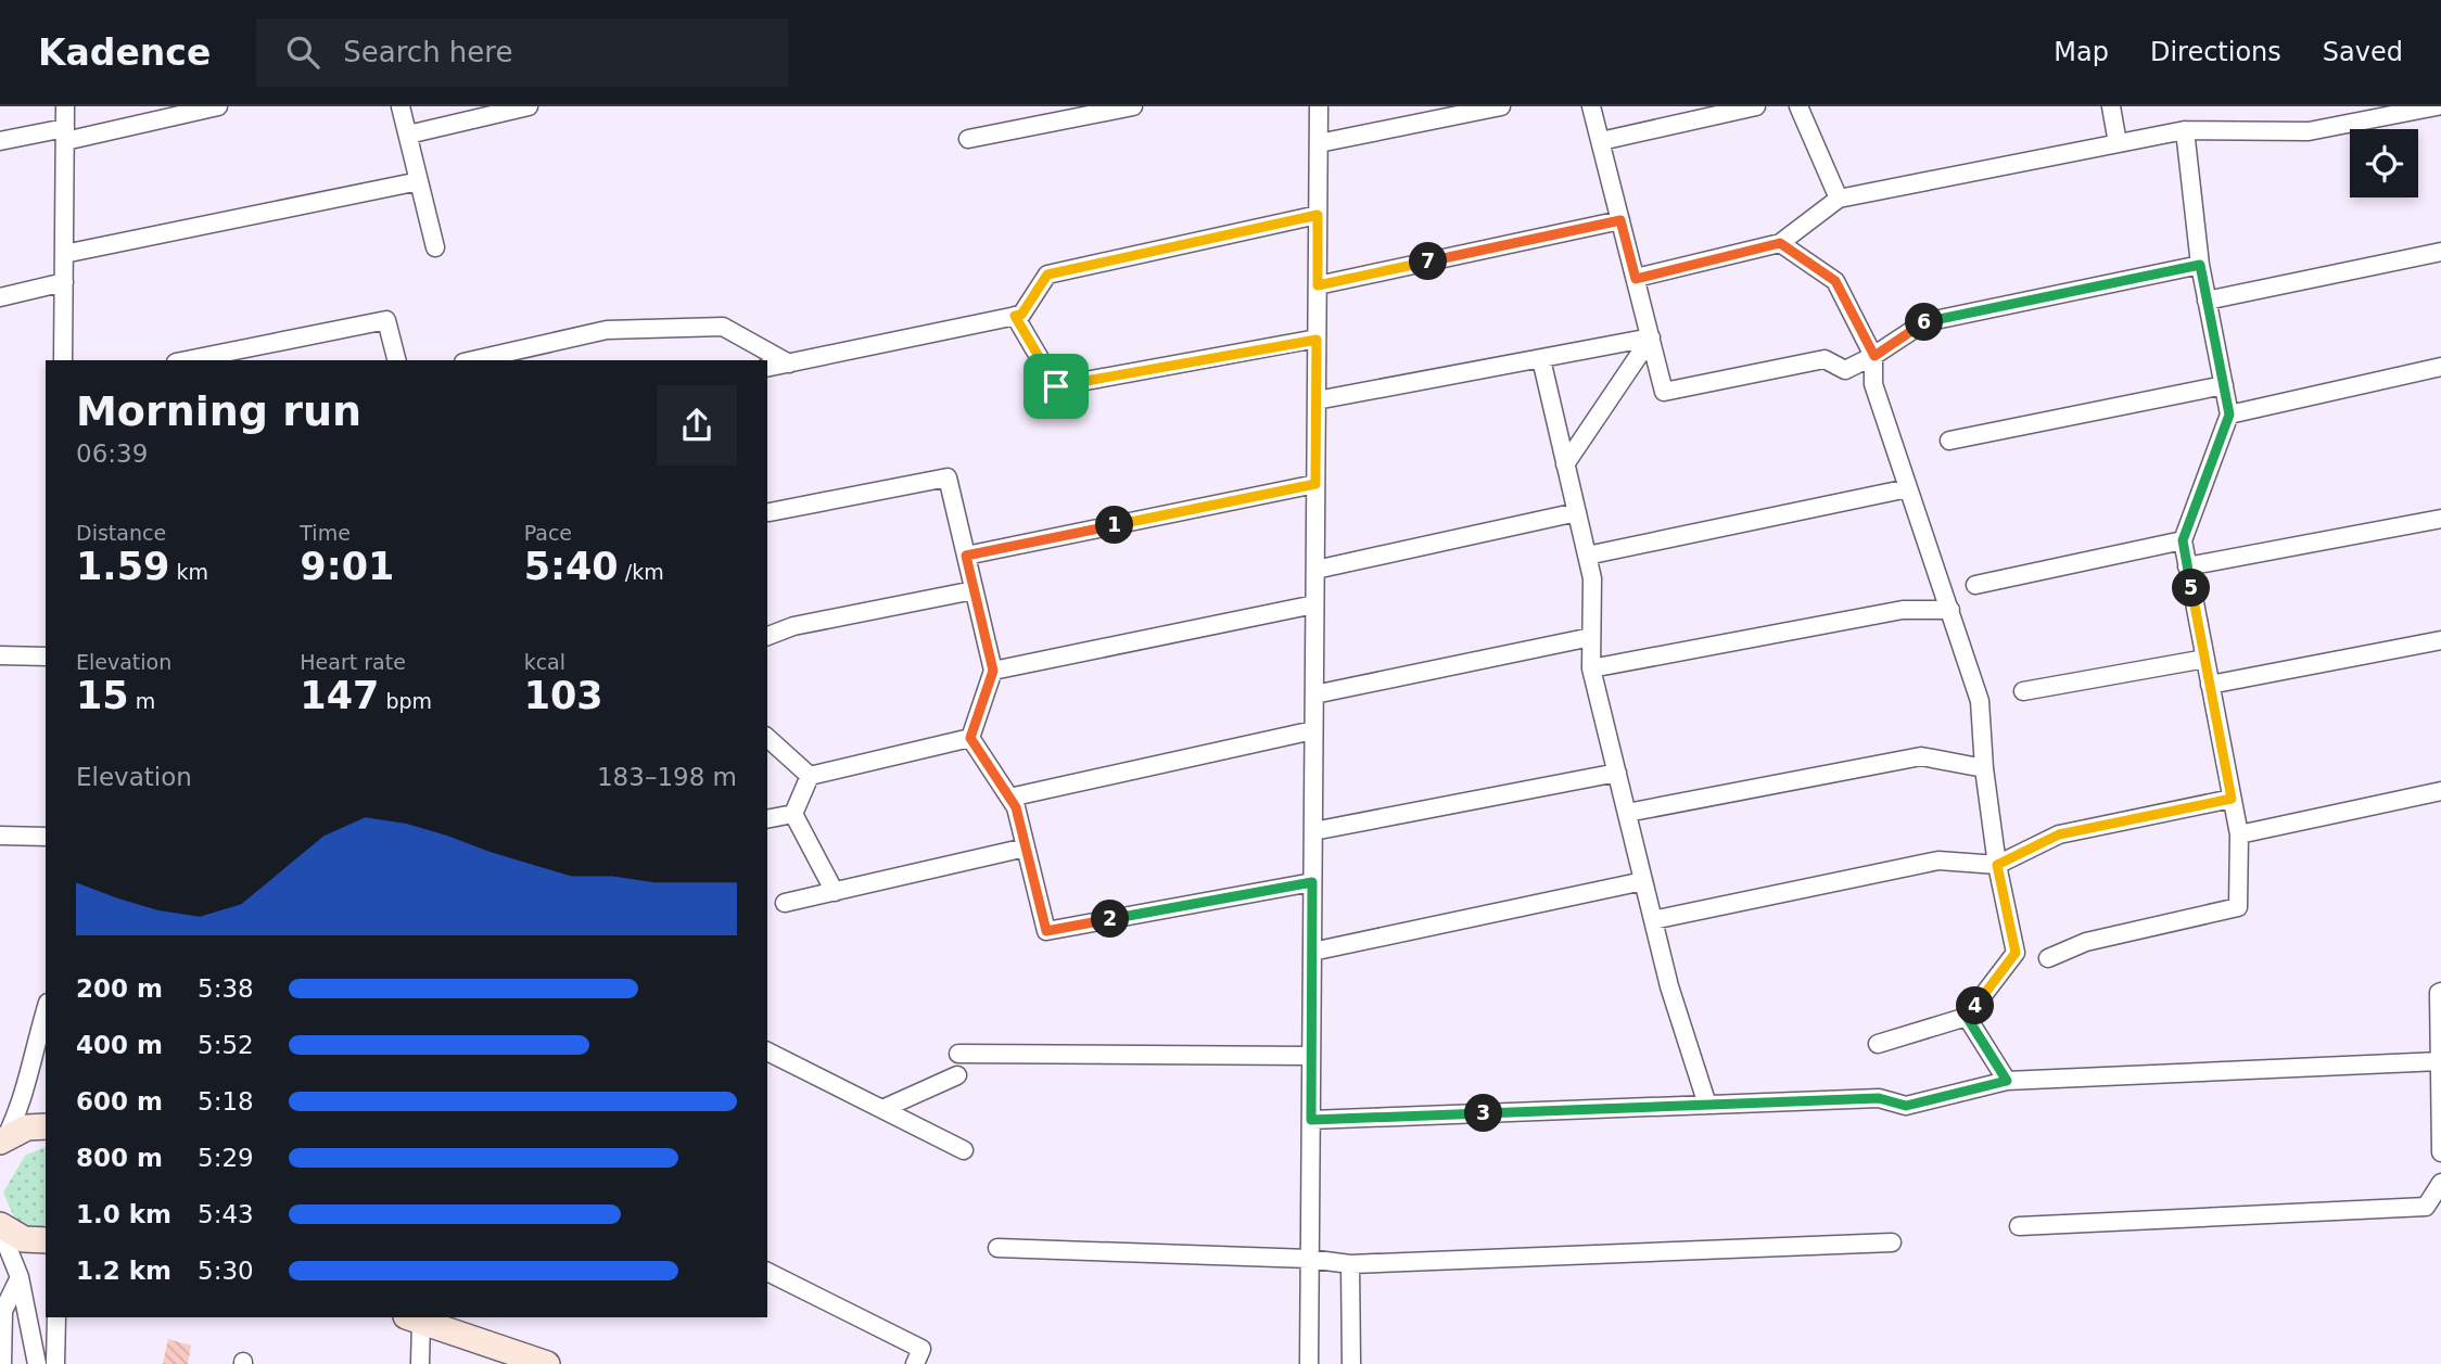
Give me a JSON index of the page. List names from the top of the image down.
{
  "page": {
    "header": "Kadence",
    "search": "Search here",
    "nav": ["Map", "Directions", "Saved"],
    "pins": [
      "7",
      "6",
      "1",
      "5",
      "2",
      "4",
      "3"
    ],
    "heading": ["Morning run", "06:39"],
    "stats": [
      ["Distance", "1.59 km"],
      ["Time", "9:01"],
      ["Pace", "5:40 /km"],
      ["Elevation", "15 m"],
      ["Heart rate", "147 bpm"],
      ["kcal", "103"]
    ],
    "chart": ["Elevation", "183–198 m"],
    "list": [
      {
        "name": "200 m",
        "note": "5:38"
      },
      {
        "name": "400 m",
        "note": "5:52"
      },
      {
        "name": "600 m",
        "note": "5:18"
      },
      {
        "name": "800 m",
        "note": "5:29"
      },
      {
        "name": "1.0 km",
        "note": "5:43"
      },
      {
        "name": "1.2 km",
        "note": "5:30"
      }
    ]
  }
}
